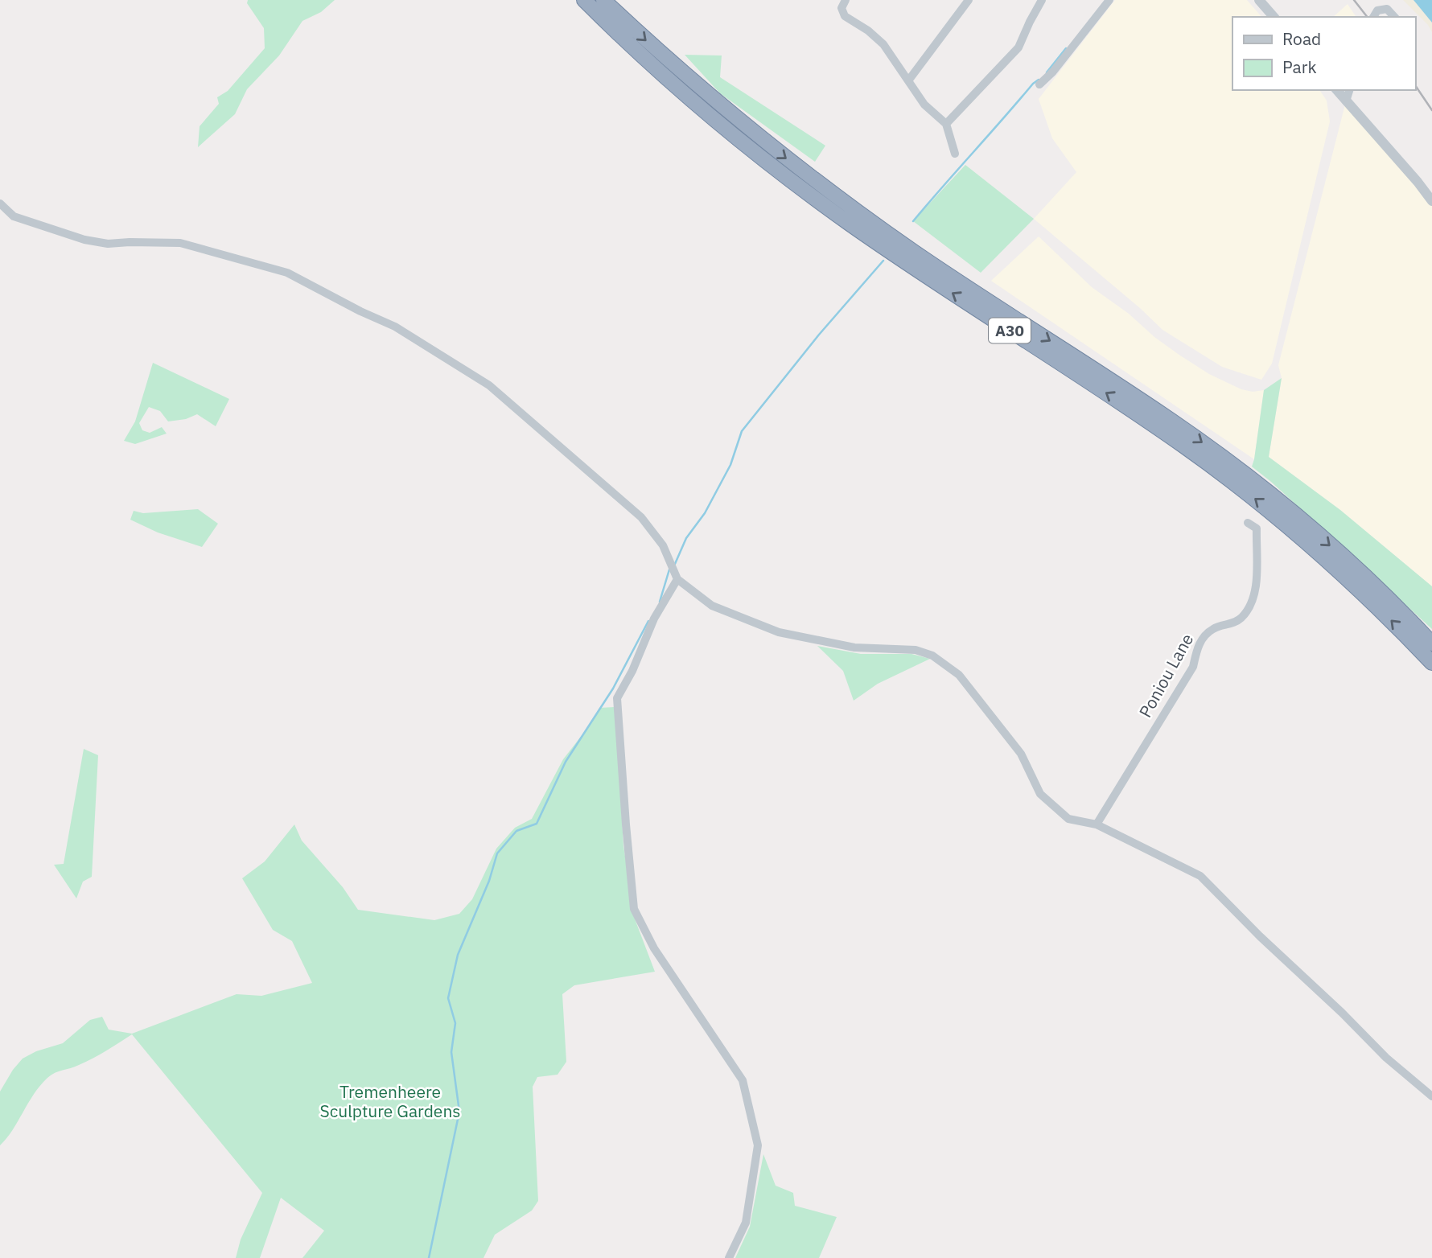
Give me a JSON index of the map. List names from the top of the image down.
{
  "streets": {
    "highway": ["A30"],
    "street": ["Poniou Lane"]
  },
  "parks": ["Tremenheere Sculpture Gardens"],
  "legend": ["Road", "Park"]
}
